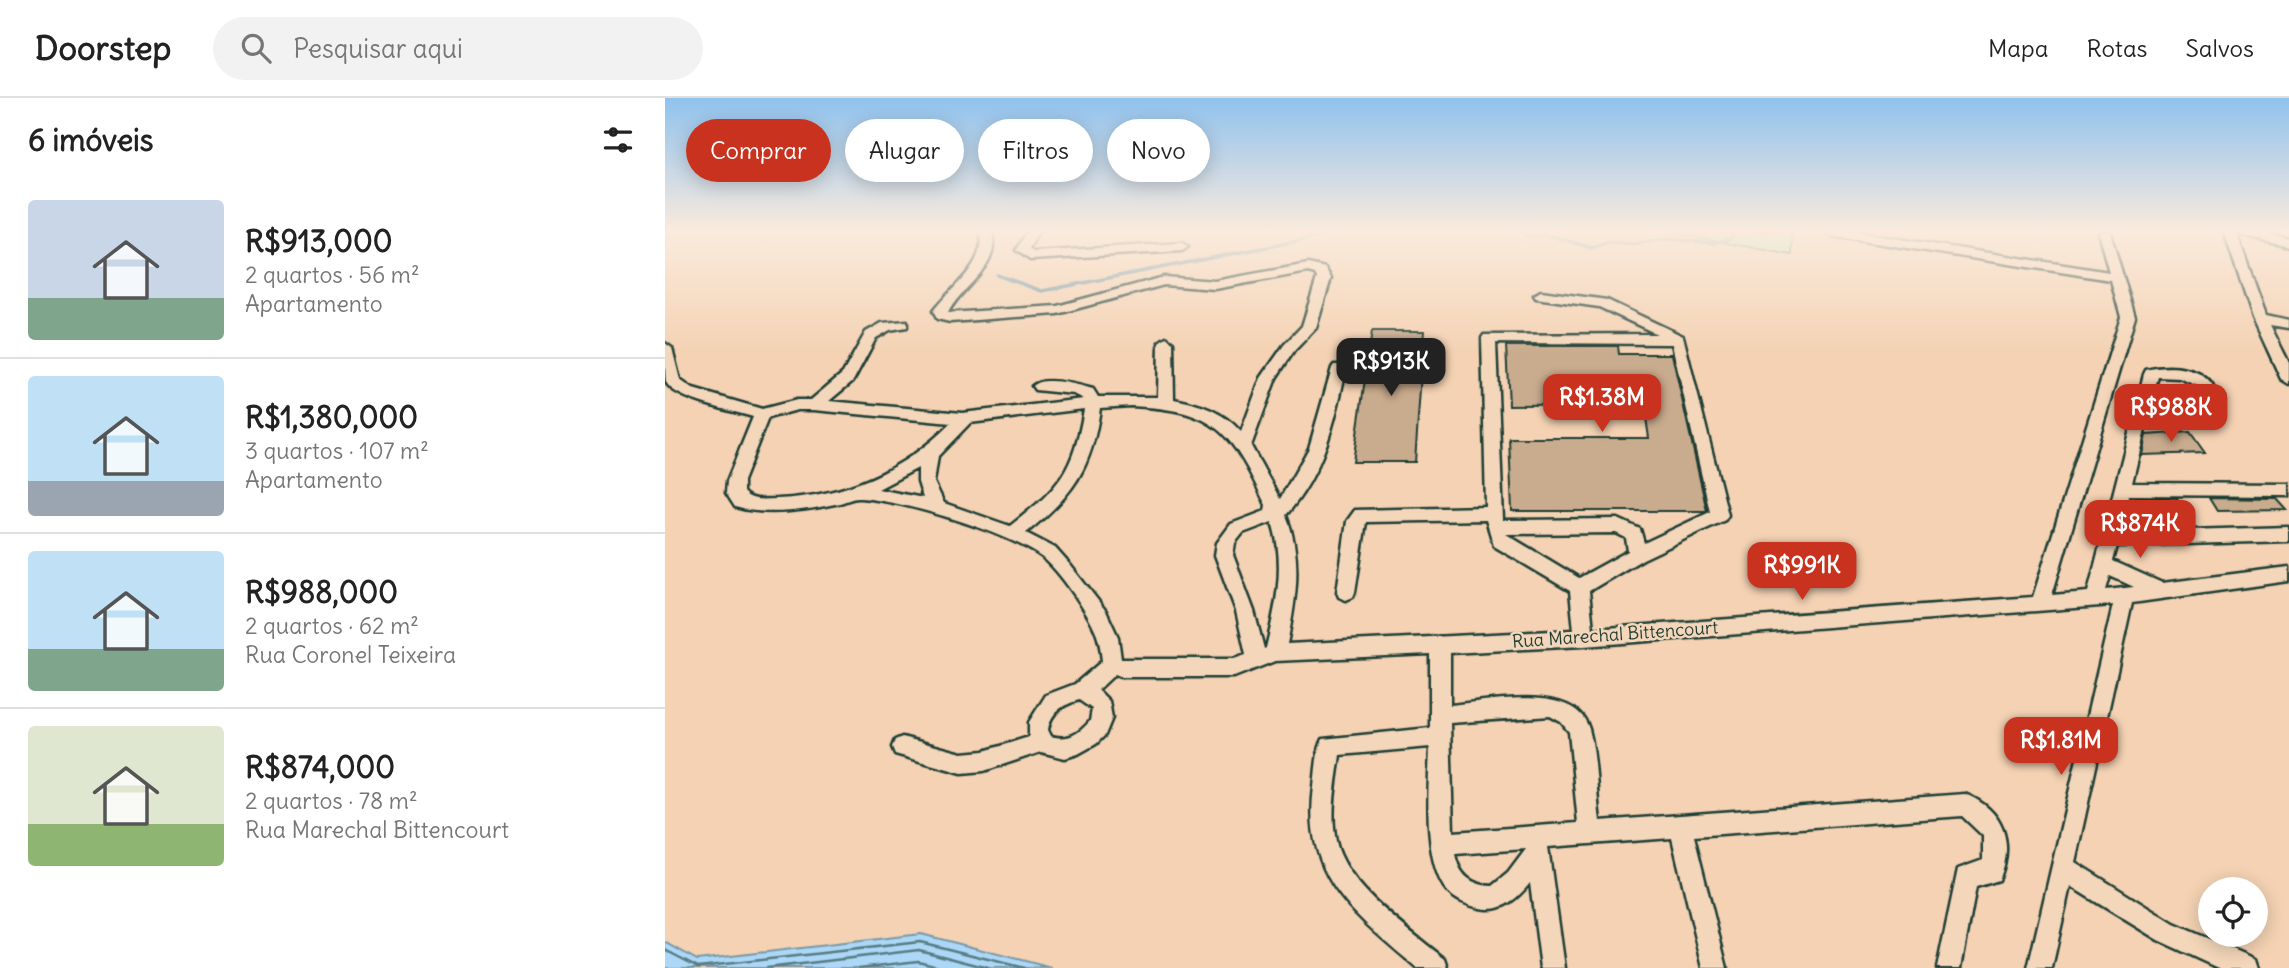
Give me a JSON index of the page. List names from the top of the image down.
{
  "streets": {
    "street": ["Rua Marechal Bittencourt"]
  },
  "page": {
    "header": "Doorstep",
    "search": "Pesquisar aqui",
    "nav": ["Mapa", "Rotas", "Salvos"],
    "heading": "6 imóveis",
    "chip": [
      "Comprar",
      "Alugar",
      "Filtros",
      "Novo"
    ],
    "list": [
      {
        "name": "R$913,000",
        "note": "2 quartos · 56 m² · Apartamento"
      },
      {
        "name": "R$1,380,000",
        "note": "3 quartos · 107 m² · Apartamento"
      },
      {
        "name": "R$988,000",
        "note": "2 quartos · 62 m² · Rua Coronel Teixeira"
      },
      {
        "name": "R$874,000",
        "note": "2 quartos · 78 m² · Rua Marechal Bittencourt"
      }
    ],
    "price": [
      "R$913K",
      "R$1.38M",
      "R$988K",
      "R$874K",
      "R$991K",
      "R$1.81M"
    ]
  }
}
